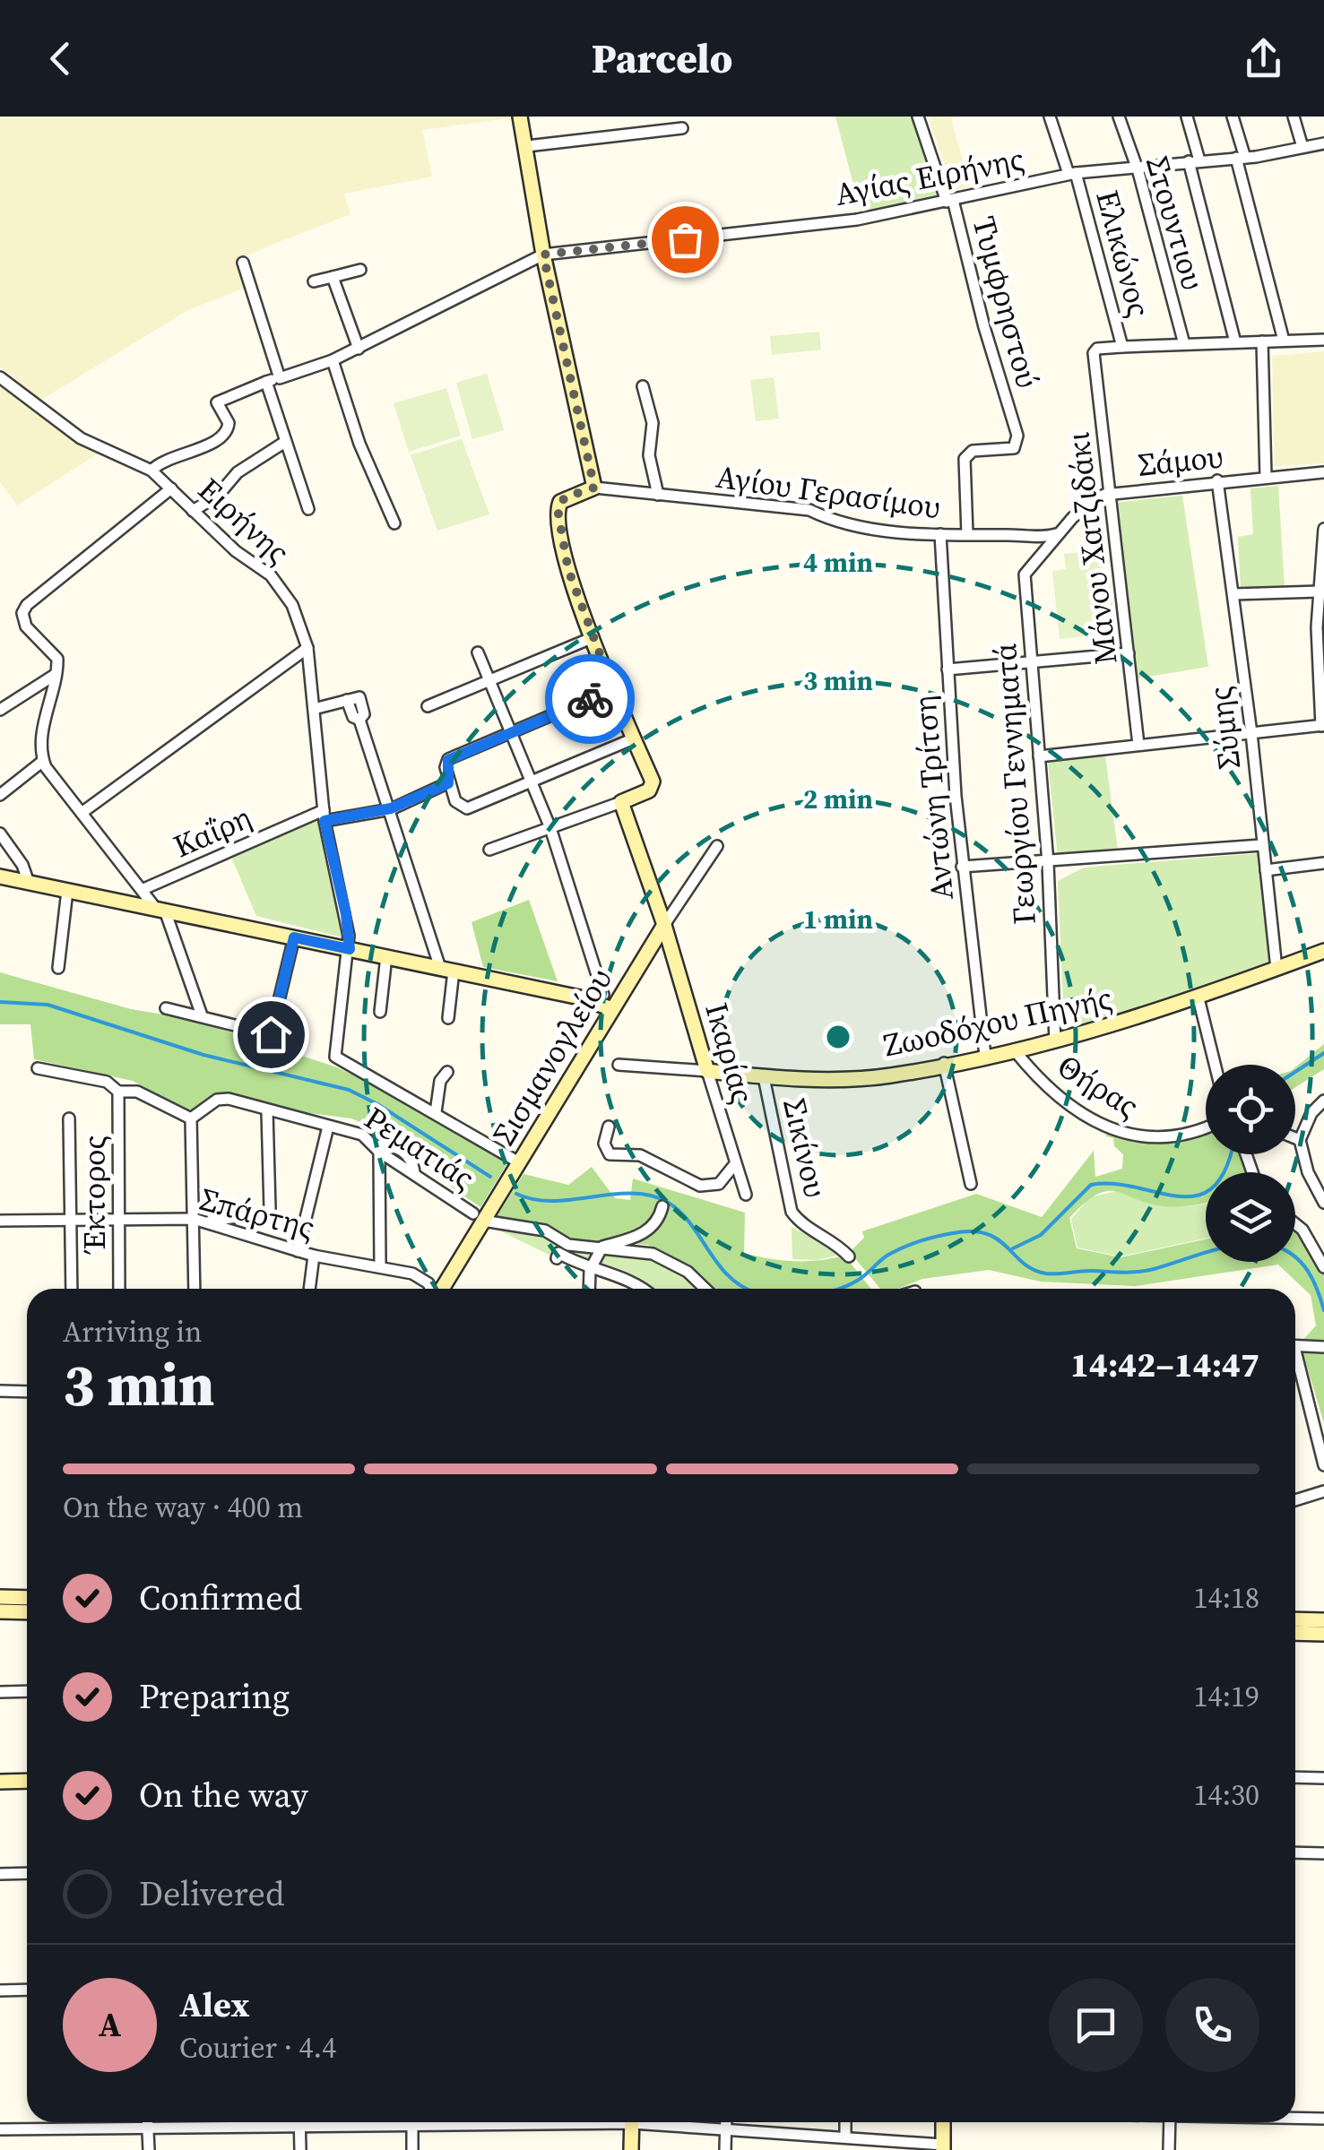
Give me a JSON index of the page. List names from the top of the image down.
{
  "streets": {
    "street": [
      "Αγίας Ειρήνης",
      "Στουντιου",
      "Ελικώνος",
      "Τυμφρηστού",
      "Σάμου",
      "Αγίου Γερασίμου",
      "Ειρήνης",
      "Μάνου Χατζιδάκι",
      "Σύμης",
      "Γεωργίου Γεννηματά",
      "Αντώνη Τρίτση",
      "Καΐρη",
      "Ζωοδόχου Πηγής",
      "Ικαρίας",
      "Σισμανογλείου",
      "Θήρας",
      "Ρεματιάς",
      "Σικίνου",
      "Έκτορος",
      "Σπάρτης"
    ]
  },
  "crossings": [
    ["Αγίας Ειρήνης", "Στουντιου"],
    ["Αγίας Ειρήνης", "Ελικώνος"],
    ["Αγίας Ειρήνης", "Τυμφρηστού"],
    ["Ελικώνος", "Μάνου Χατζιδάκι"],
    ["Τυμφρηστού", "Αγίου Γερασίμου"],
    ["Σάμου", "Αγίου Γερασίμου"],
    ["Σάμου", "Μάνου Χατζιδάκι"],
    ["Σάμου", "Σύμης"],
    ["Σάμου", "Γεωργίου Γεννηματά"],
    ["Αγίου Γερασίμου", "Γεωργίου Γεννηματά"],
    ["Αγίου Γερασίμου", "Αντώνη Τρίτση"],
    ["Ειρήνης", "Καΐρη"],
    ["Σύμης", "Ζωοδόχου Πηγής"],
    ["Γεωργίου Γεννηματά", "Ζωοδόχου Πηγής"],
    ["Αντώνη Τρίτση", "Ζωοδόχου Πηγής"],
    ["Ζωοδόχου Πηγής", "Ικαρίας"],
    ["Ζωοδόχου Πηγής", "Θήρας"],
    ["Ζωοδόχου Πηγής", "Σικίνου"],
    ["Ικαρίας", "Σισμανογλείου"],
    ["Σισμανογλείου", "Ρεματιάς"],
    ["Έκτορος", "Σπάρτης"]
  ],
  "page": {
    "header": "Parcelo",
    "heading": ["3 min", "Arriving in", "14:42–14:47"],
    "panel": ["Alex", "Courier · 4.4"],
    "bar": "On the way · 400 m",
    "list": [
      ["Confirmed", "14:18"],
      ["Preparing", "14:19"],
      ["On the way", "14:30"],
      "Delivered"
    ],
    "round": "A"
  },
  "rings": [
    "4 min",
    "3 min",
    "2 min",
    "1 min"
  ]
}
